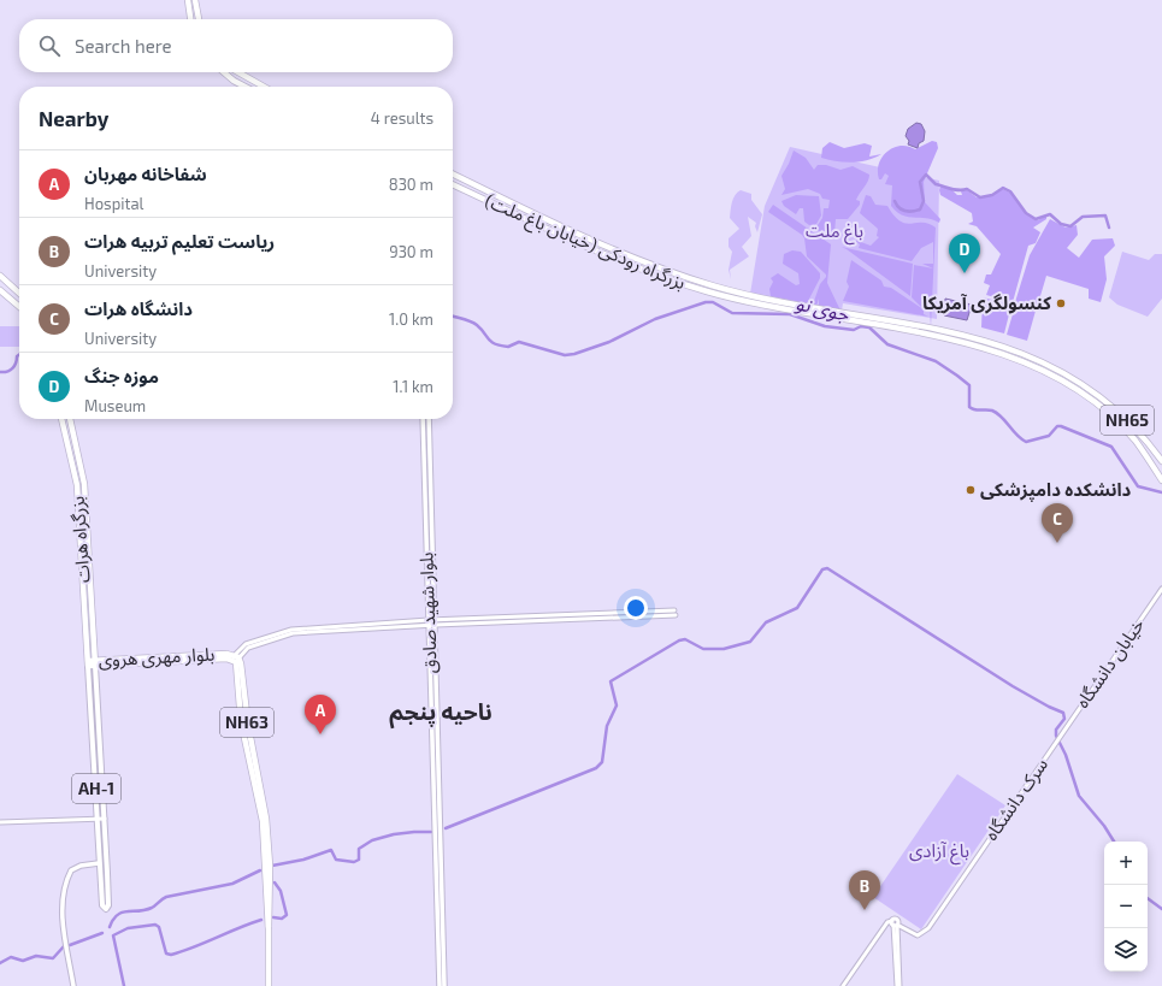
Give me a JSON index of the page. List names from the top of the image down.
{
  "streets": {
    "highway": [
      "بزرگراه رودکی (خیابان باغ ملت)",
      "NH65",
      "بزرگراه هرات",
      "بلوار مهری هروی",
      "NH63"
    ],
    "main road": ["بلوار شهید صادق", "AH-1"],
    "street": ["خیابان دانشگاه", "سرک دانشگاه"]
  },
  "crossings": [
    ["بزرگراه رودکی (خیابان باغ ملت)", "NH65"],
    ["بزرگراه هرات", "بلوار مهری هروی"],
    ["بزرگراه هرات", "AH-1"],
    ["بلوار مهری هروی", "AH-1"],
    ["خیابان دانشگاه", "سرک دانشگاه"]
  ],
  "districts": ["ناحیه پنجم"],
  "water": ["جوی نو"],
  "parks": ["باغ ملت", "باغ آزادی"],
  "places": ["کنسولگری آمریکا", "دانشکده دامپزشکی"],
  "page": {
    "search": "Search here",
    "heading": ["Nearby", "4 results"],
    "list": [
      {
        "mark": "A",
        "name": "شفاخانه مهربان",
        "note": "Hospital",
        "value": "830 m"
      },
      {
        "mark": "B",
        "name": "ریاست تعلیم تربیه هرات",
        "note": "University",
        "value": "930 m"
      },
      {
        "mark": "C",
        "name": "دانشگاه هرات",
        "note": "University",
        "value": "1.0 km"
      },
      {
        "mark": "D",
        "name": "موزه جنگ",
        "note": "Museum",
        "value": "1.1 km"
      }
    ],
    "pins": [
      "D",
      "C",
      "A",
      "B"
    ],
    "map_buttons": ["+", "−"]
  }
}
